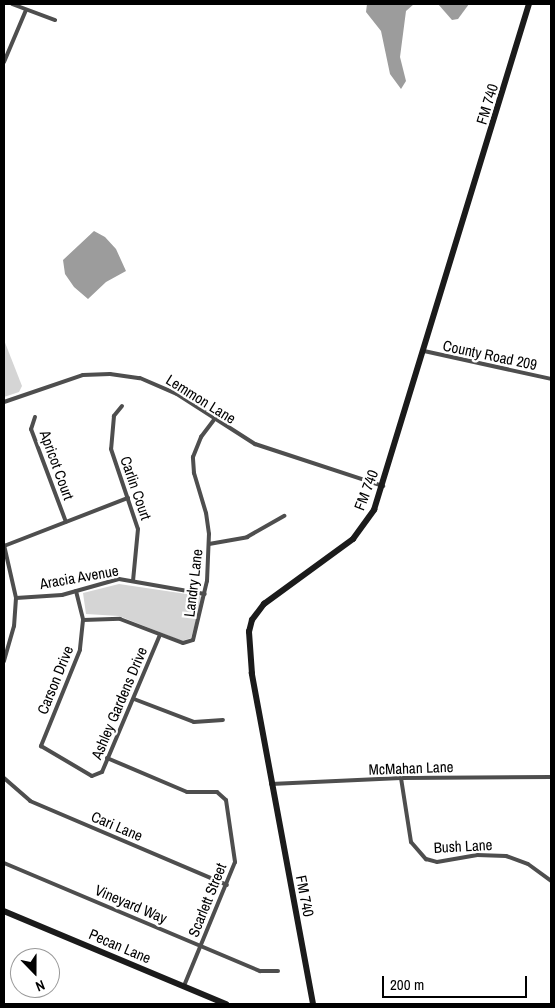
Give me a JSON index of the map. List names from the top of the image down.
{
  "streets": {
    "main road": ["FM 740", "Pecan Lane"],
    "street": [
      "County Road 209",
      "Lemmon Lane",
      "Apricot Court",
      "Carlin Court",
      "Aracia Avenue",
      "Landry Lane",
      "Carson Drive",
      "Ashley Gardens Drive",
      "McMahan Lane",
      "Cari Lane",
      "Bush Lane",
      "Scarlett Street",
      "Vineyard Way"
    ]
  },
  "crossings": [
    ["FM 740", "County Road 209"],
    ["FM 740", "Lemmon Lane"],
    ["FM 740", "McMahan Lane"],
    ["Lemmon Lane", "Landry Lane"],
    ["Carlin Court", "Aracia Avenue"],
    ["Aracia Avenue", "Landry Lane"],
    ["Aracia Avenue", "Carson Drive"],
    ["Landry Lane", "Carson Drive"],
    ["Landry Lane", "Ashley Gardens Drive"],
    ["Carson Drive", "Ashley Gardens Drive"],
    ["Ashley Gardens Drive", "Scarlett Street"],
    ["McMahan Lane", "Bush Lane"],
    ["Cari Lane", "Scarlett Street"],
    ["Scarlett Street", "Vineyard Way"],
    ["Scarlett Street", "Pecan Lane"]
  ],
  "scale_bar": "200 m",
  "north": "bottom"
}
